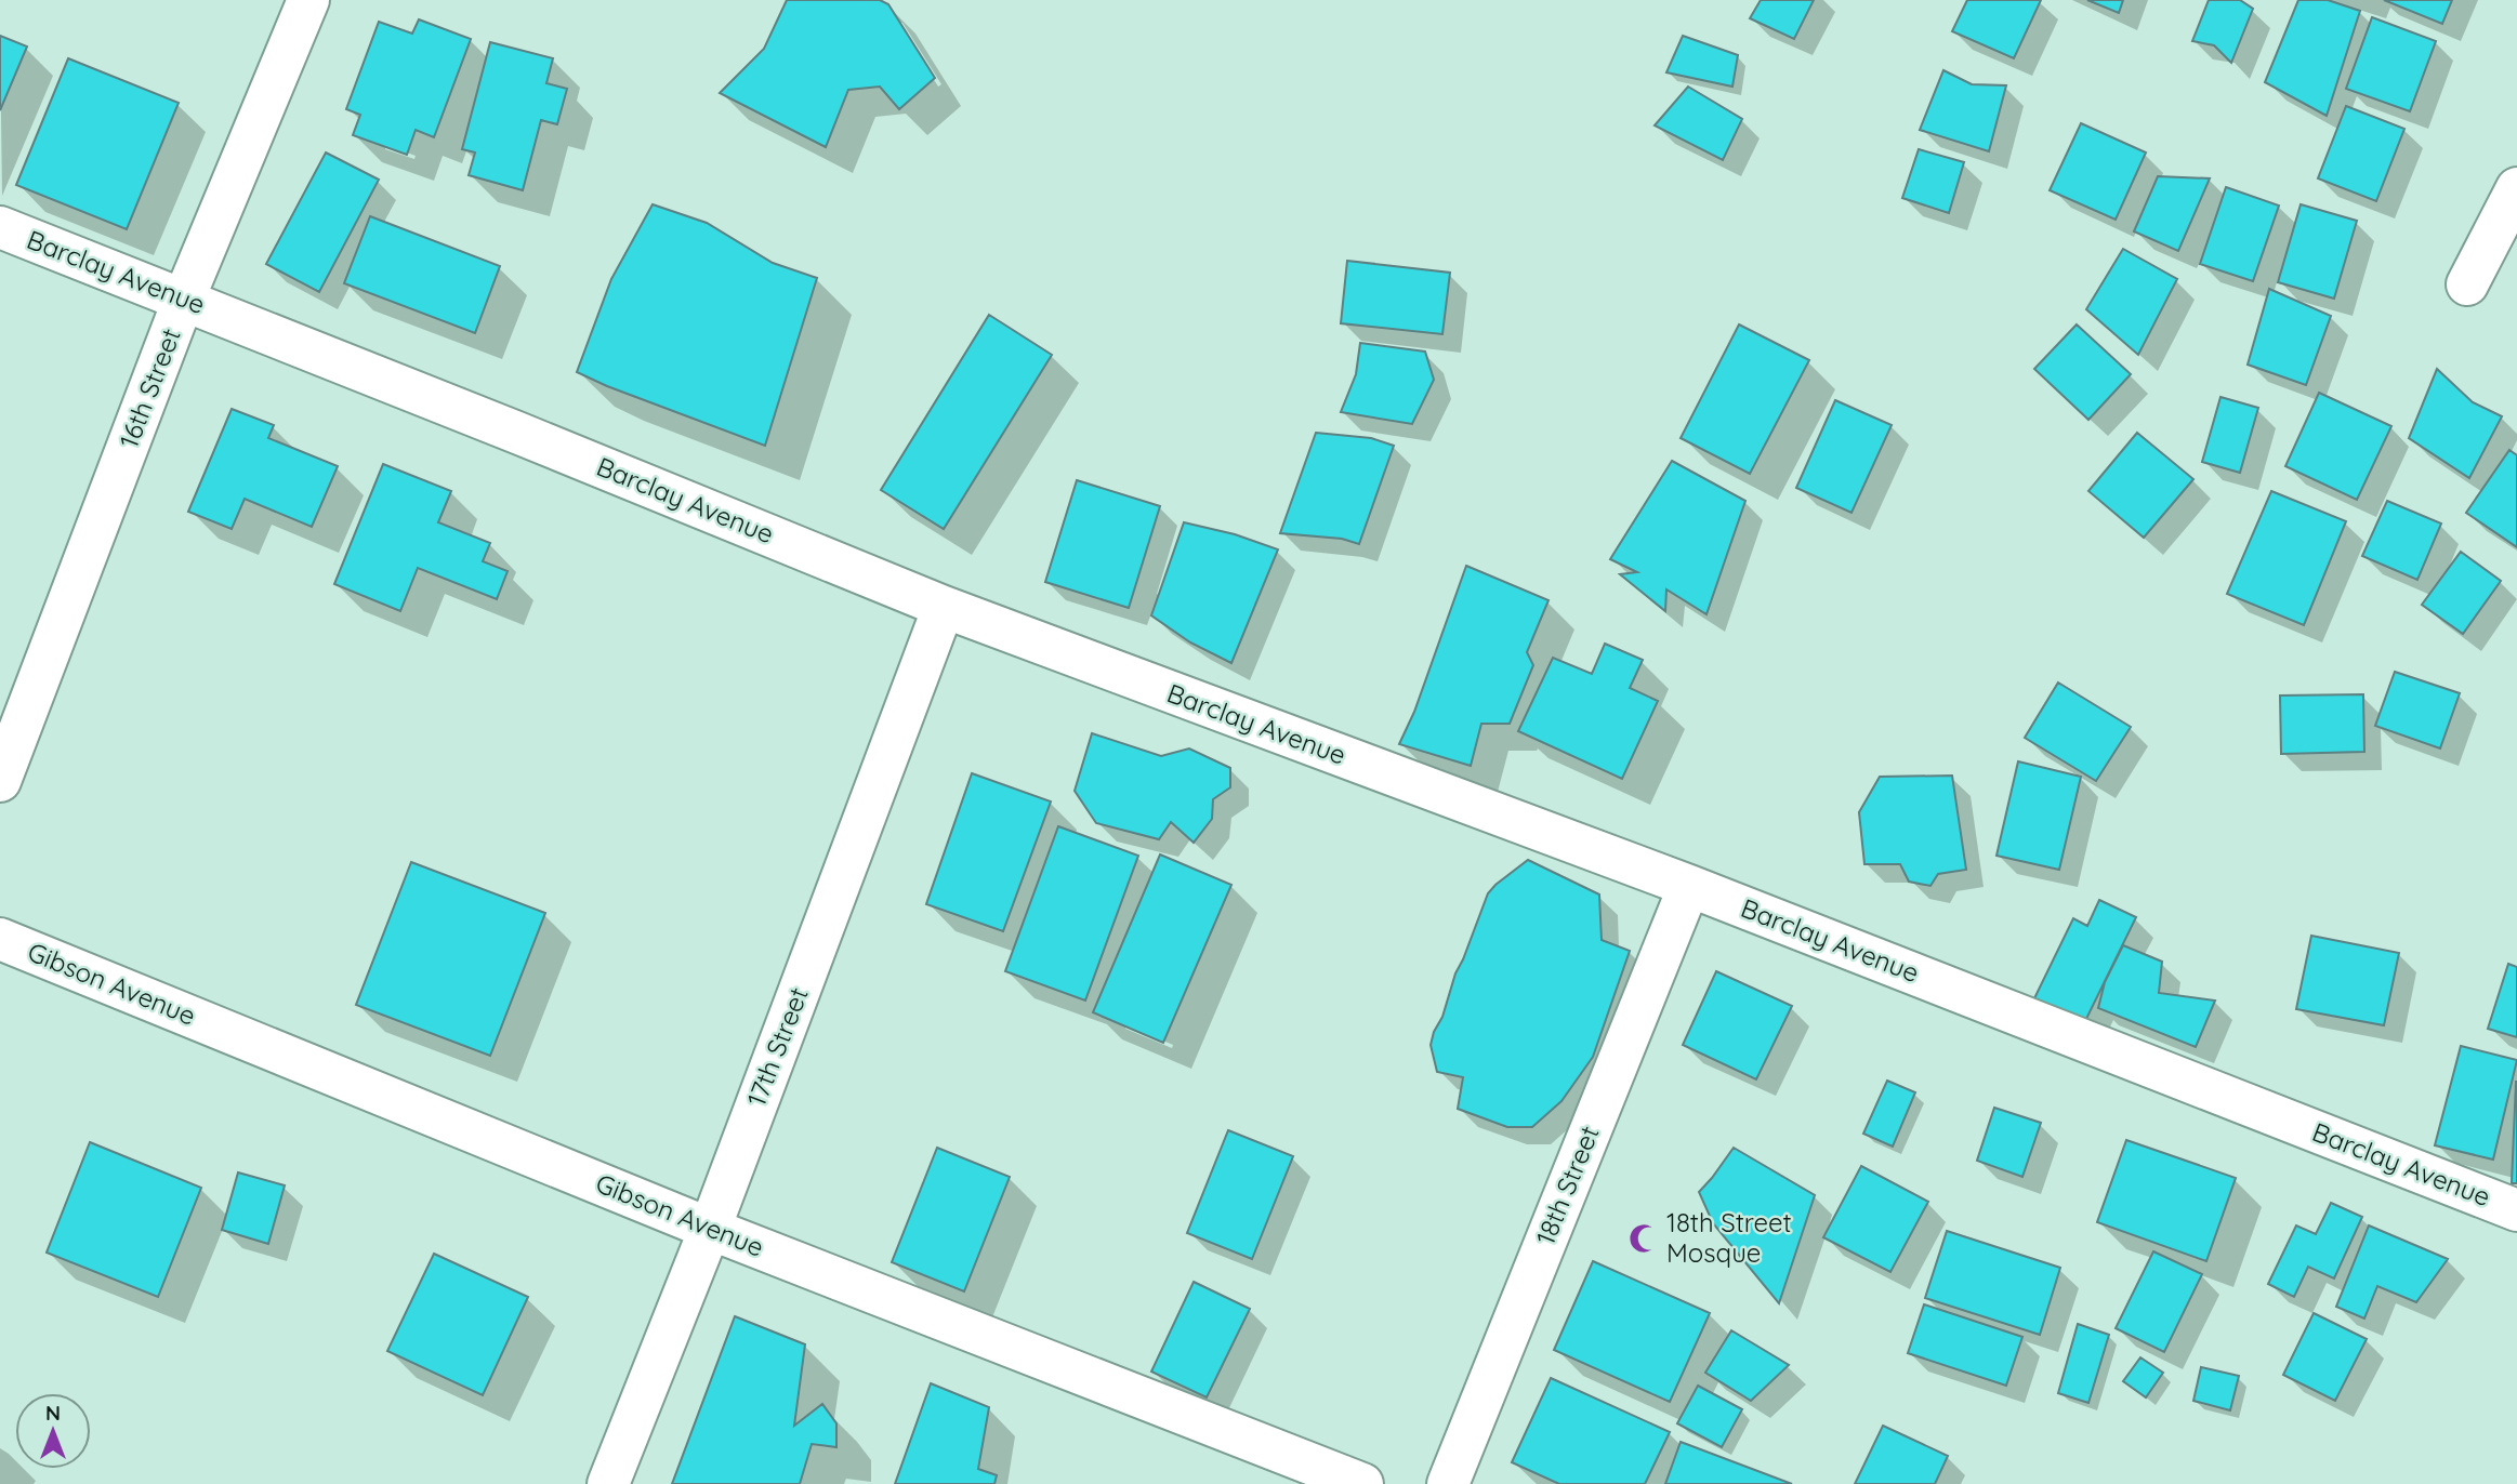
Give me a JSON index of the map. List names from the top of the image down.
{
  "streets": {
    "street": [
      "Barclay Avenue",
      "16th Street",
      "Gibson Avenue",
      "17th Street",
      "18th Street"
    ]
  },
  "crossings": [
    ["Barclay Avenue", "16th Street"],
    ["Barclay Avenue", "17th Street"],
    ["Barclay Avenue", "18th Street"],
    ["Gibson Avenue", "17th Street"]
  ],
  "places": {
    "mosque": ["18th Street Mosque"]
  },
  "north": "top"
}
